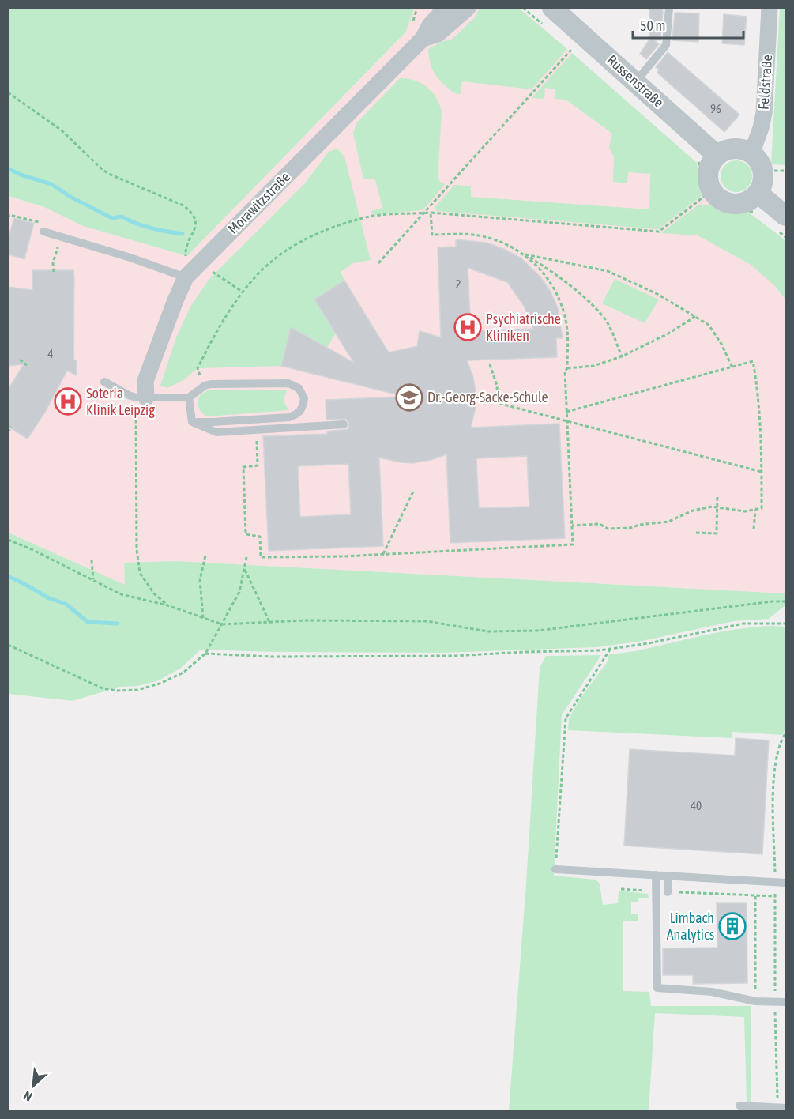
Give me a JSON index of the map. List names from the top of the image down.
{
  "streets": {
    "street": ["Russenstraße", "Feldstraße", "Morawitzstraße"]
  },
  "crossings": [
    ["Russenstraße", "Feldstraße"]
  ],
  "places": {
    "hospital": ["Psychiatrische Kliniken", "Soteria Klinik Leipzig"],
    "school or university": ["Dr.-Georg-Sacke-Schule"],
    "building": ["Limbach Analytics"]
  },
  "house_numbers": [
    "96",
    "2",
    "4",
    "40"
  ],
  "scale_bar": "50 m",
  "north": "bottom left"
}
